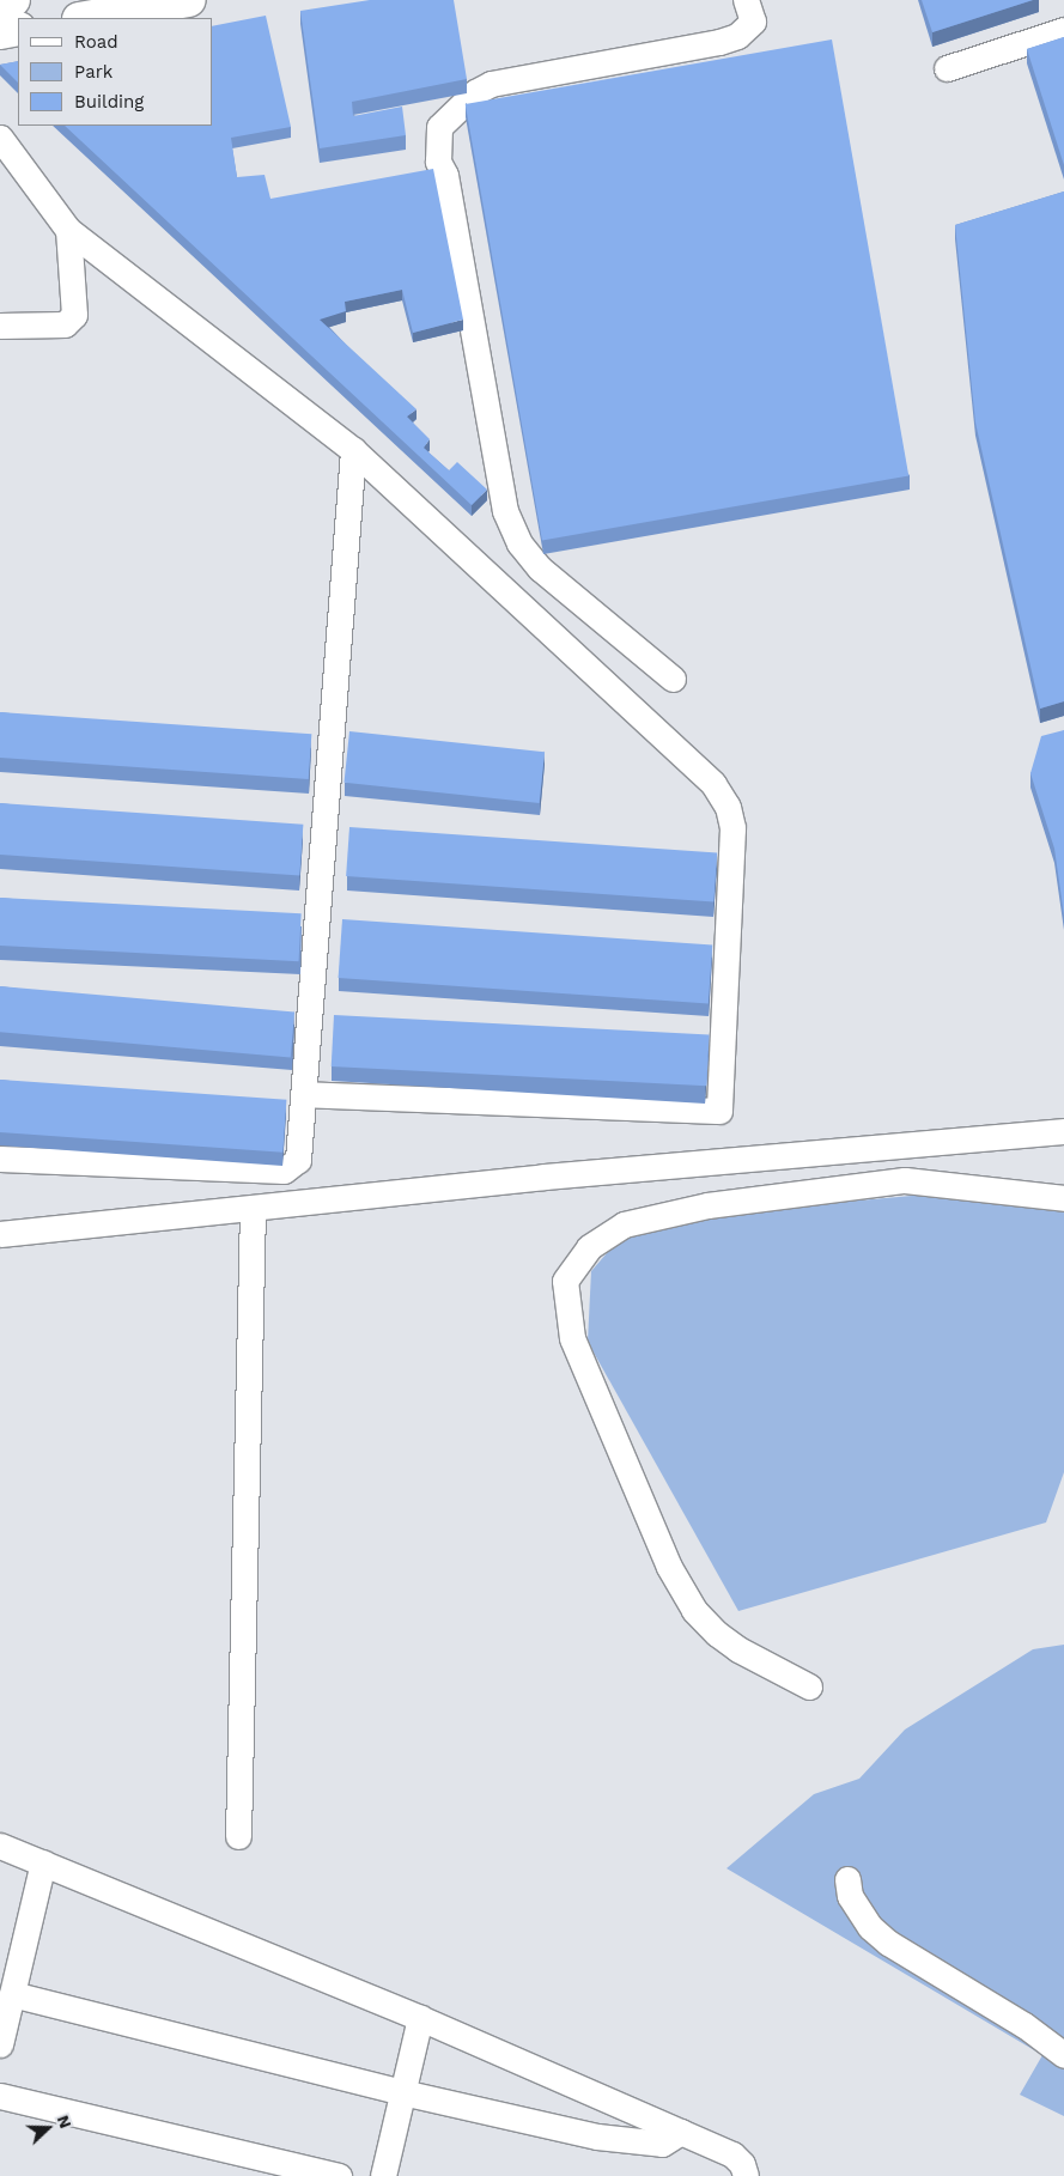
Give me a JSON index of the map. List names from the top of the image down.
{
  "legend": ["Road", "Park", "Building"],
  "north": "right"
}
